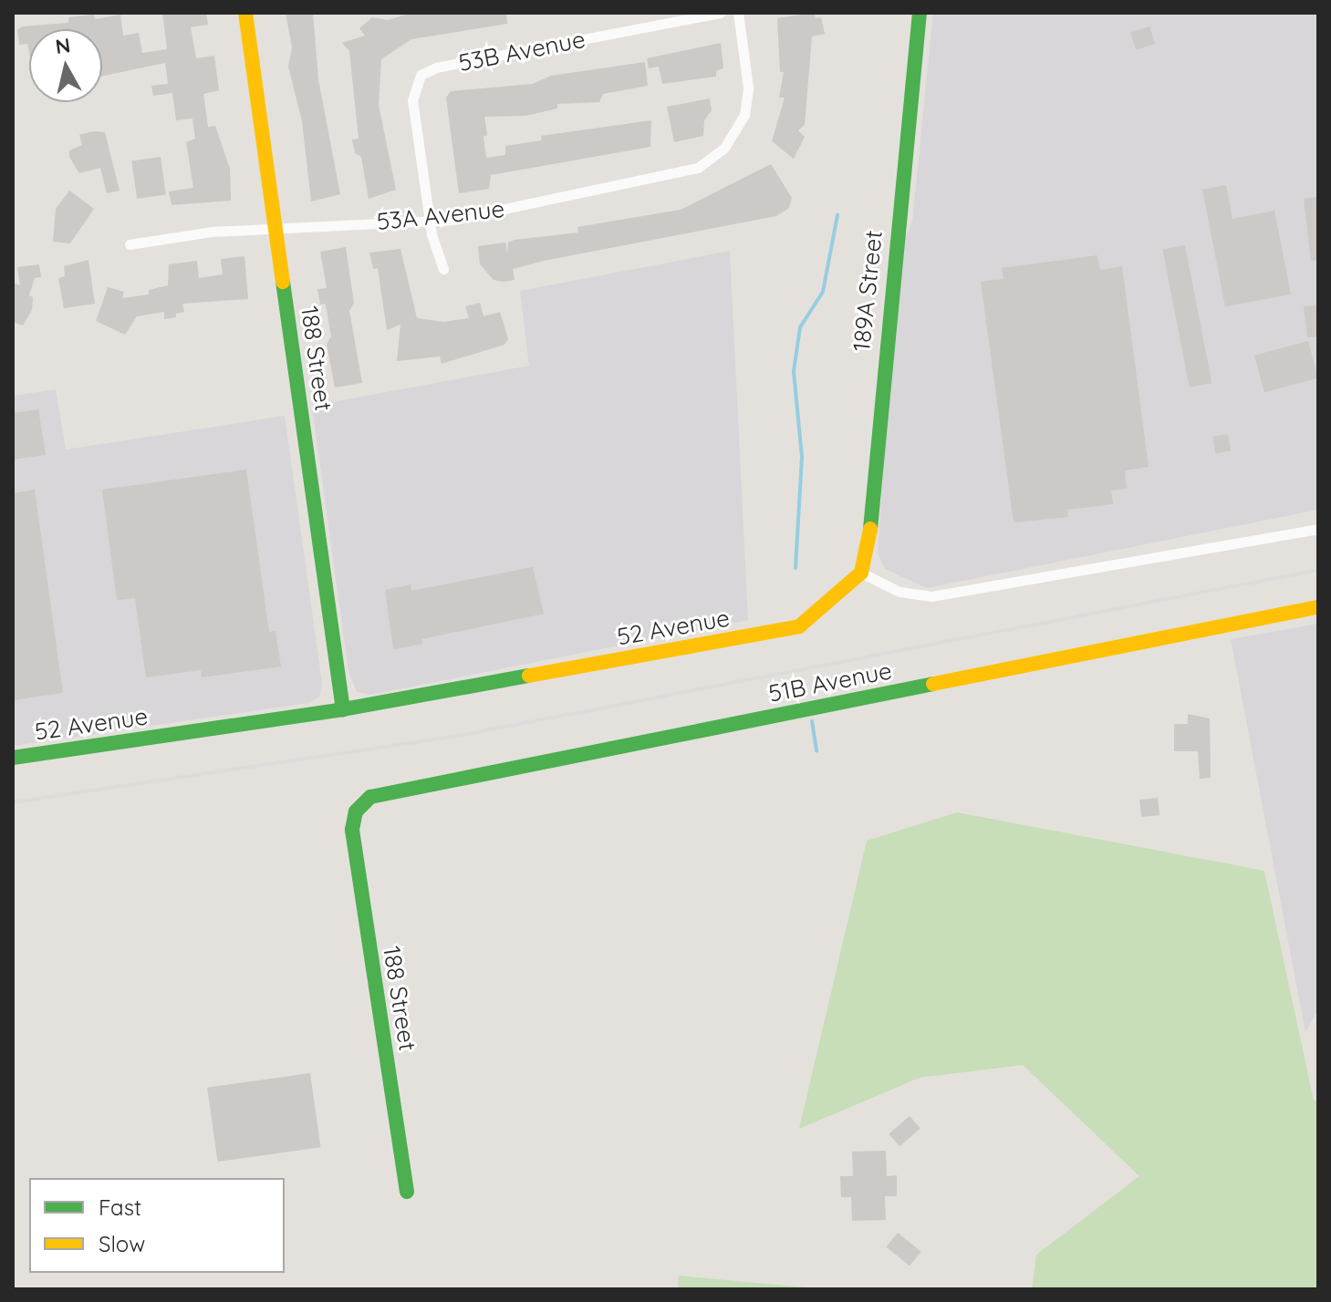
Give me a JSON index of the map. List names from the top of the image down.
{
  "streets": {
    "street": [
      "53B Avenue",
      "53A Avenue",
      "189A Street",
      "188 Street",
      "52 Avenue",
      "51B Avenue"
    ]
  },
  "crossings": [
    ["53B Avenue", "53A Avenue"],
    ["53A Avenue", "188 Street"],
    ["189A Street", "52 Avenue"],
    ["188 Street", "52 Avenue"],
    ["188 Street", "51B Avenue"]
  ],
  "legend": ["Fast", "Slow"],
  "north": "top"
}
